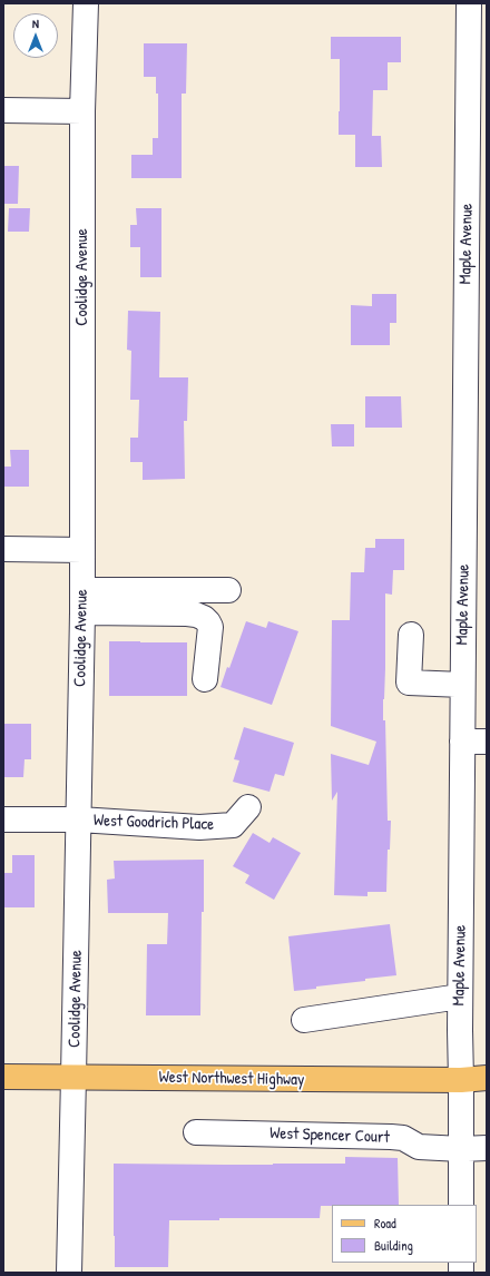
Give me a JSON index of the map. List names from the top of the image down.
{
  "streets": {
    "main road": ["West Northwest Highway"],
    "street": [
      "Maple Avenue",
      "Coolidge Avenue",
      "West Goodrich Place",
      "West Spencer Court"
    ]
  },
  "crossings": [
    ["Maple Avenue", "West Northwest Highway"],
    ["Maple Avenue", "West Spencer Court"],
    ["Coolidge Avenue", "West Goodrich Place"],
    ["Coolidge Avenue", "West Northwest Highway"]
  ],
  "legend": ["Road", "Building"],
  "north": "top"
}
